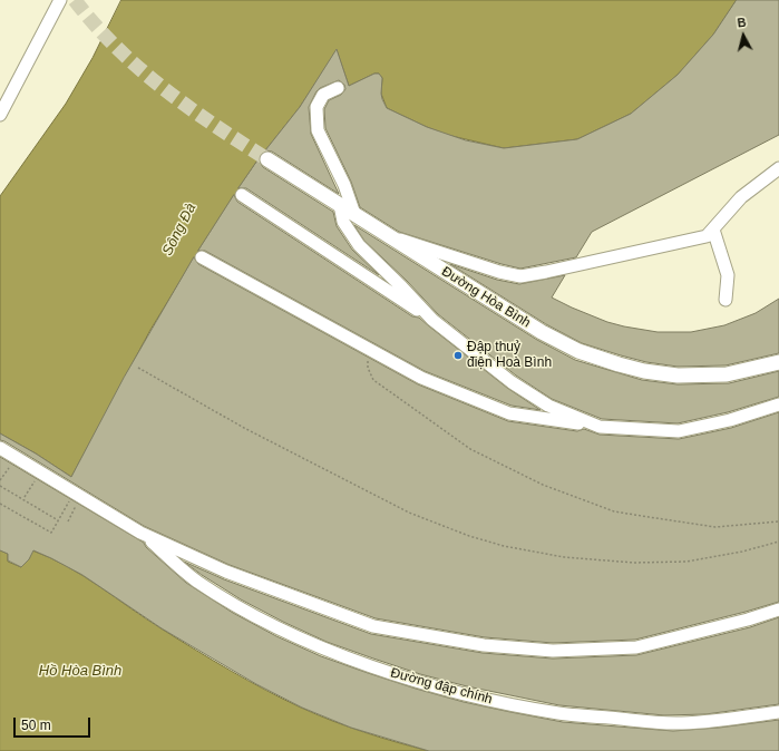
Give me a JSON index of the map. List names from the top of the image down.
{
  "streets": {
    "main road": ["Đường Hòa Bình"],
    "street": ["Đường đập chính"]
  },
  "water": ["Sông Đà", "Hồ Hòa Bình"],
  "places": ["Đập thuỷ điện Hoà Bình"],
  "scale_bar": "50 m",
  "north": "top"
}
